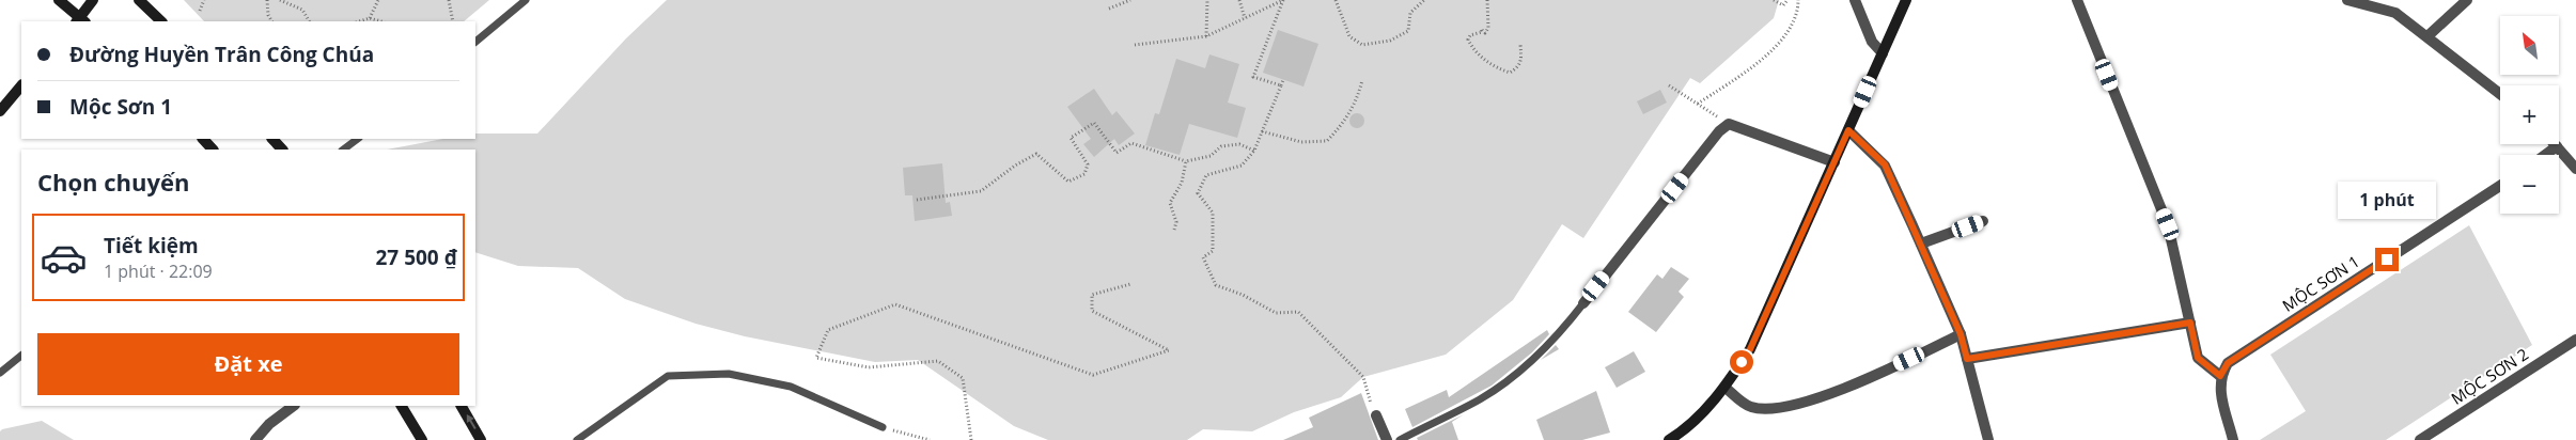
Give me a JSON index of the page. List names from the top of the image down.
{
  "streets": {
    "street": ["MỘC SƠN 1", "MỘC SƠN 2"]
  },
  "north": "top left",
  "page": {
    "map_buttons": ["+", "−"],
    "banner": ["Đường Huyền Trân Công Chúa", "Mộc Sơn 1"],
    "heading": "Chọn chuyến",
    "bubble": "1 phút",
    "list": [
      {
        "name": "Tiết kiệm",
        "note": "1 phút · 22:09",
        "value": "27 500 ₫"
      }
    ],
    "buttons": "Đặt xe"
  }
}
